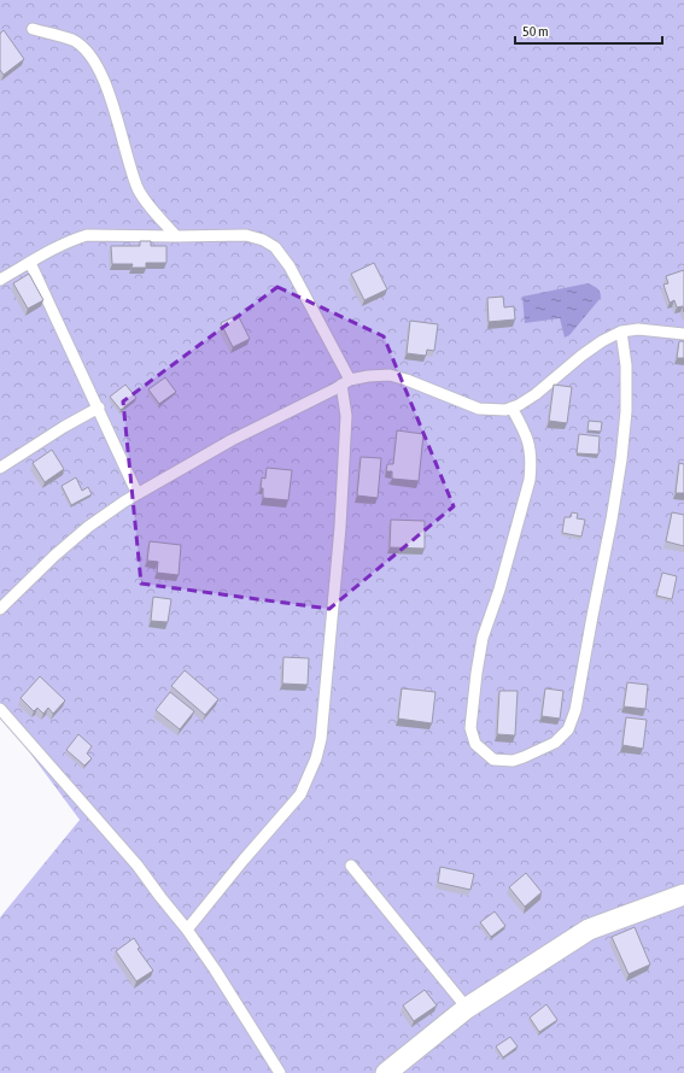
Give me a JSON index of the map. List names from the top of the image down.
{
  "scale_bar": "50 m"
}
